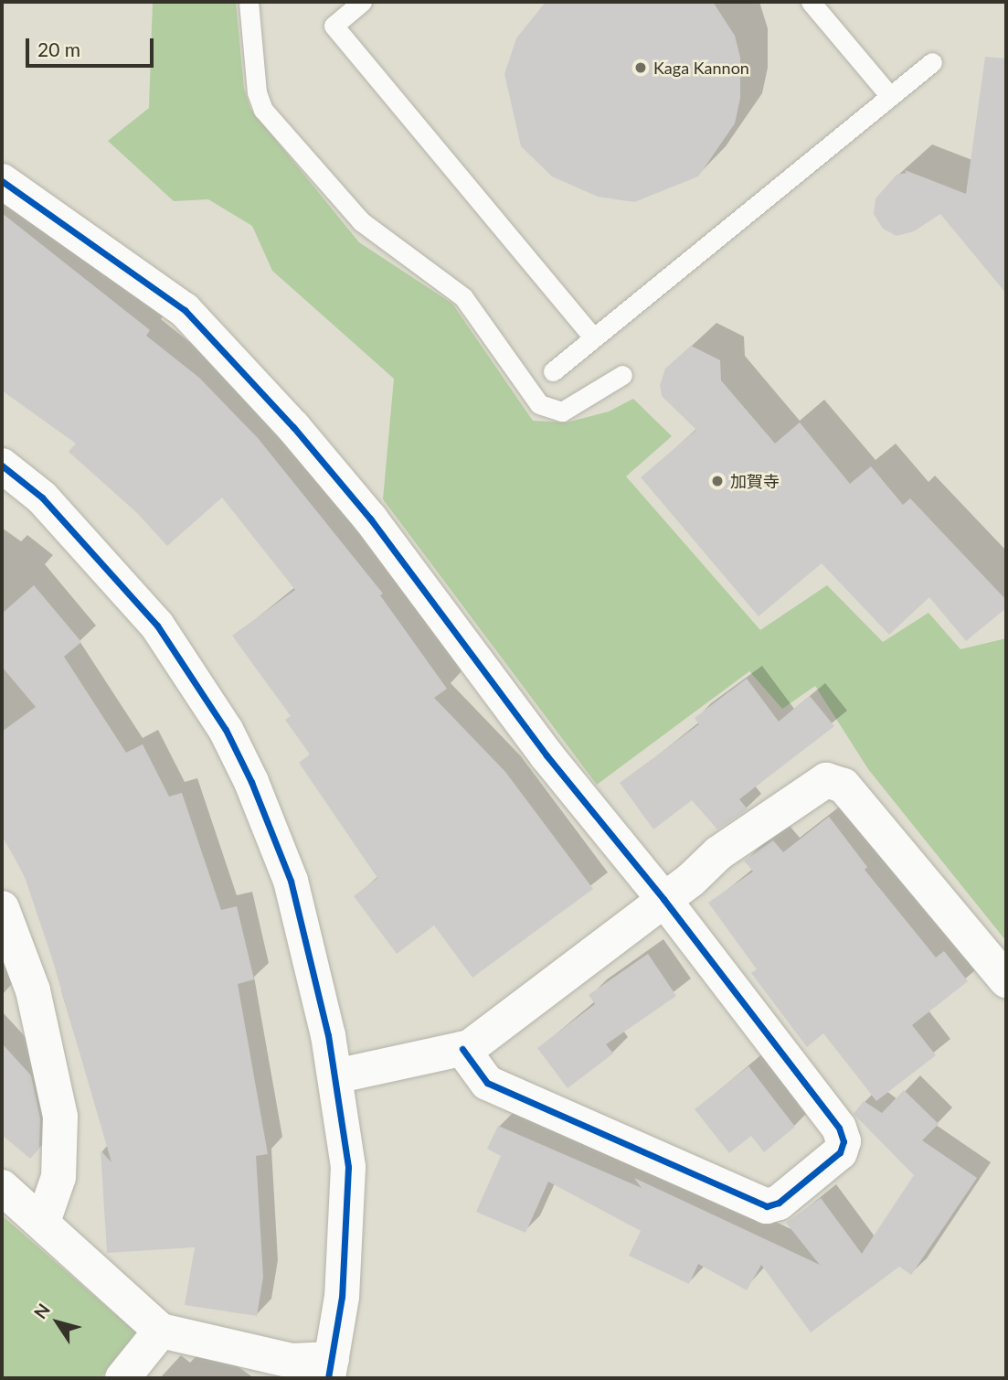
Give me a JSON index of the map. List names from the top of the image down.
{
  "places": ["Kaga Kannon", "加賀寺"],
  "scale_bar": "20 m",
  "north": "top left"
}
